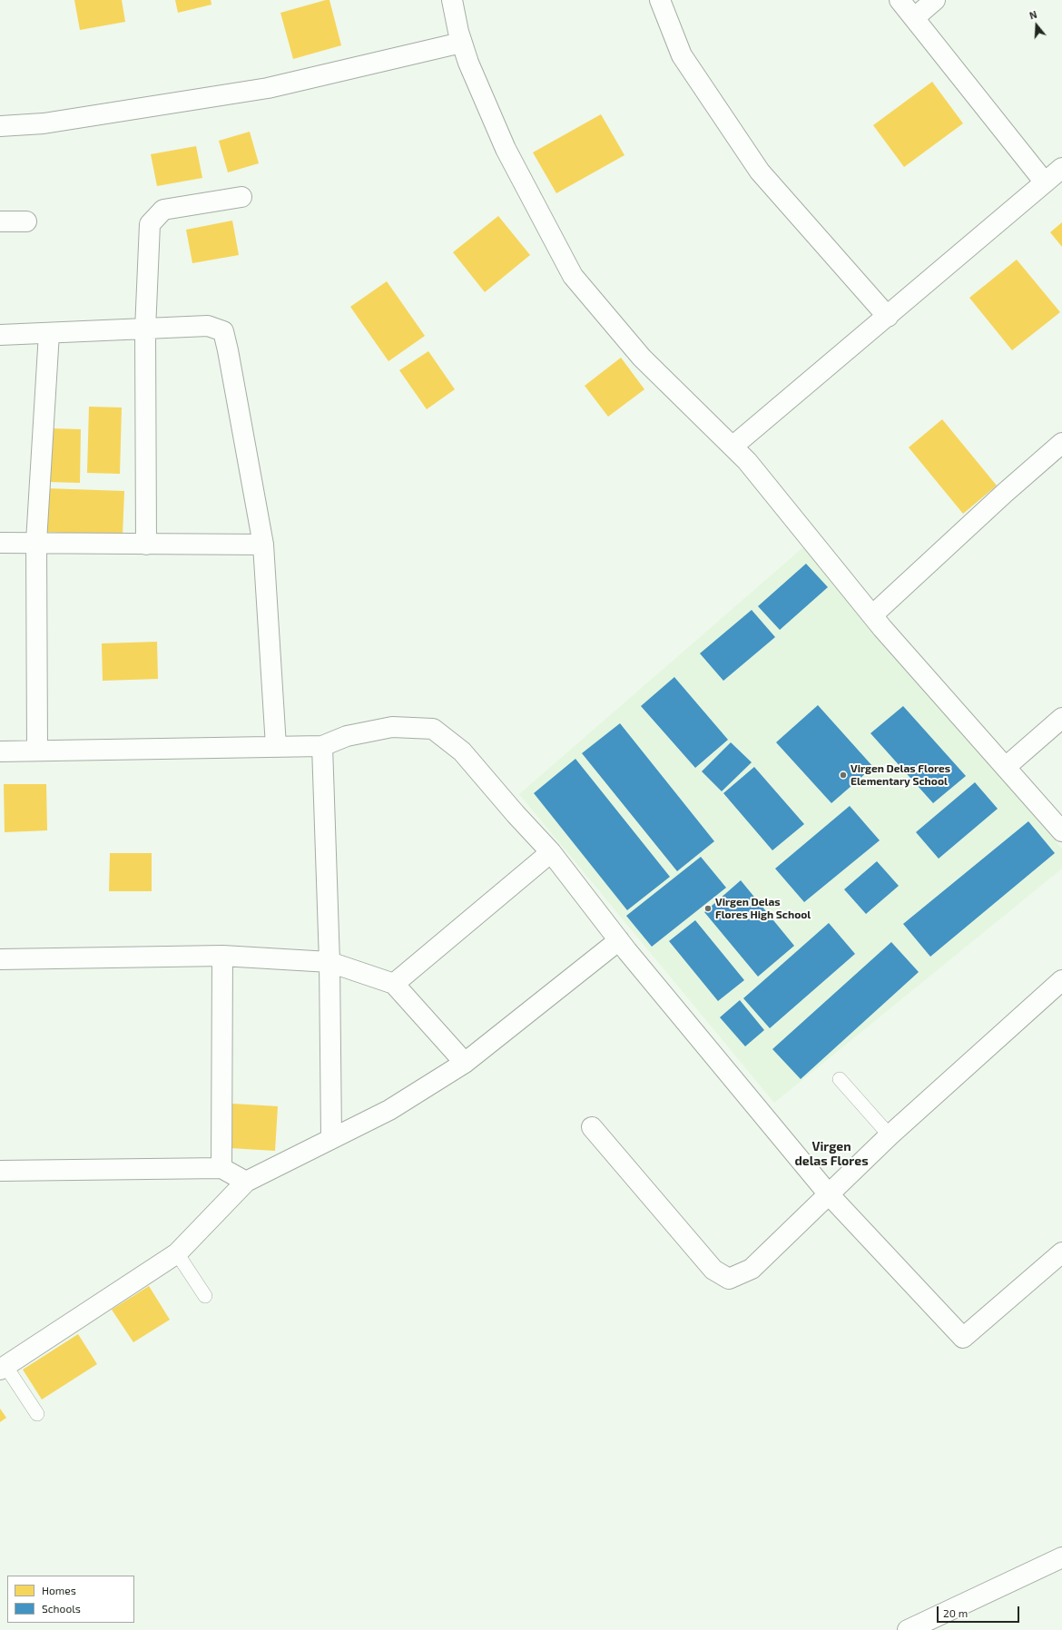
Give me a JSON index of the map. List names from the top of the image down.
{
  "districts": ["Virgen delas Flores"],
  "places": ["Virgen Delas Flores Elementary School", "Virgen Delas Flores High School"],
  "legend": ["Homes", "Schools"],
  "scale_bar": "20 m",
  "north": "top"
}
